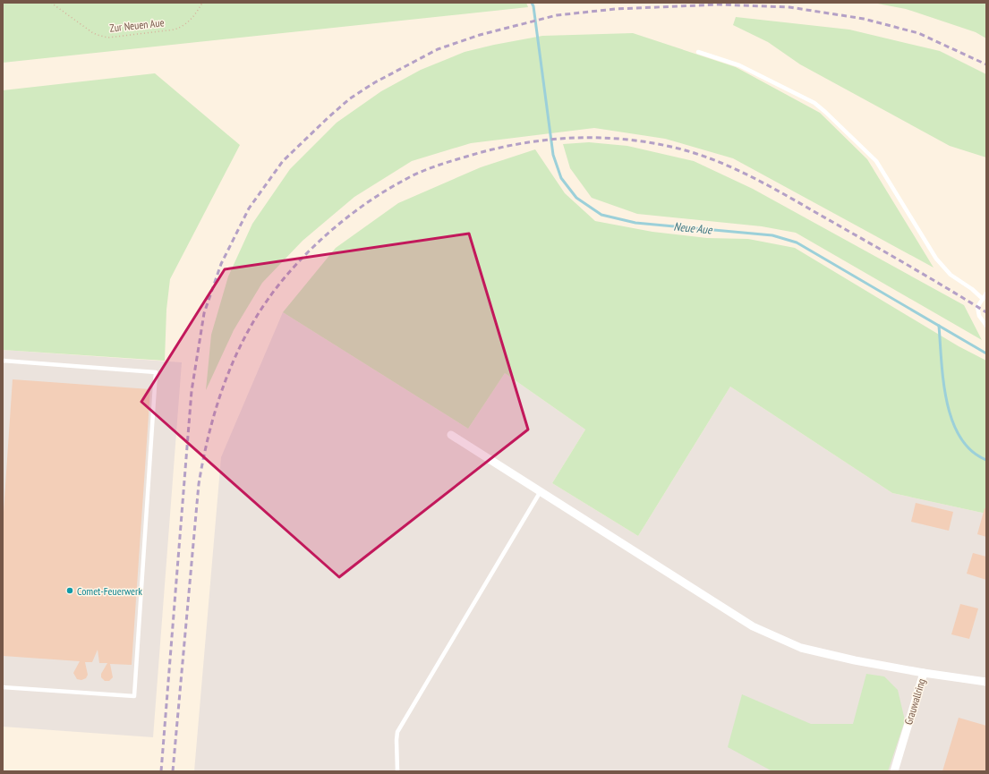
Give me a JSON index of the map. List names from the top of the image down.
{
  "streets": {
    "street": ["Grauwallring"],
    "path": ["Zur Neuen Aue"]
  },
  "water": ["Neue Aue"],
  "places": ["Comet-Feuerwerk"]
}
